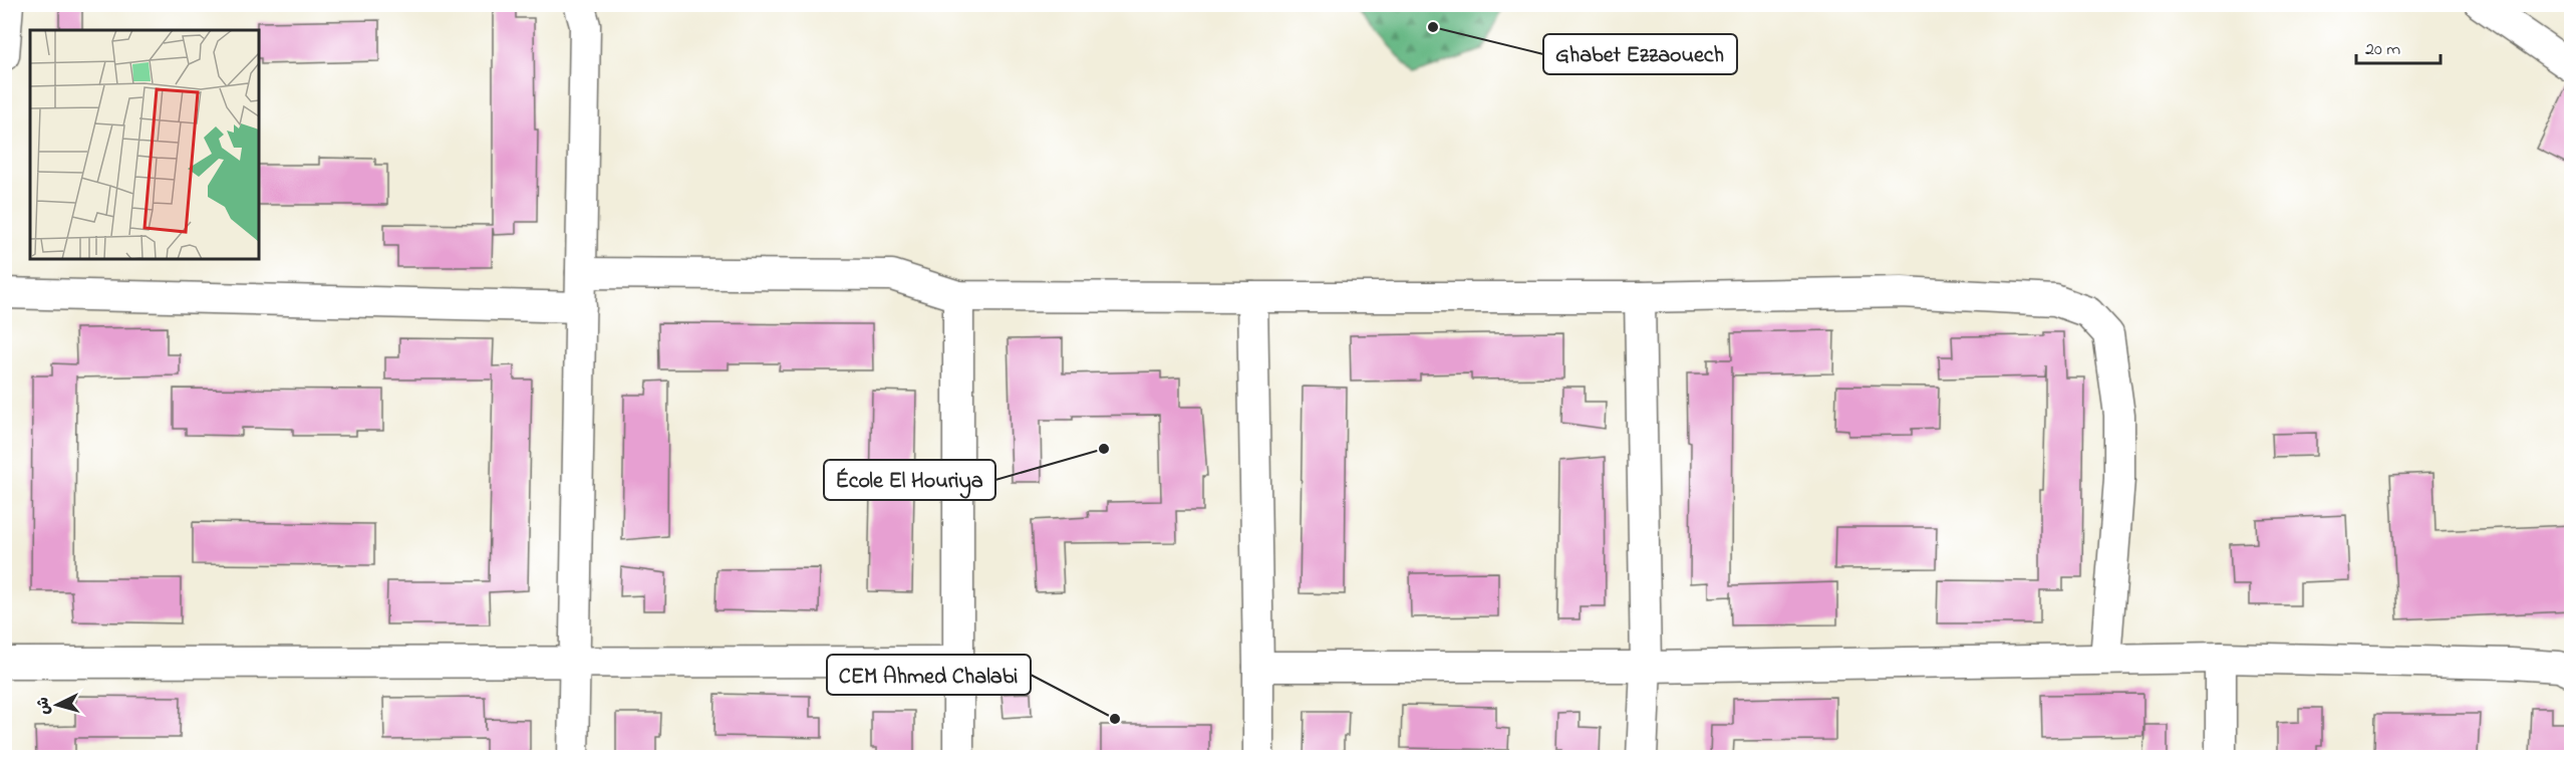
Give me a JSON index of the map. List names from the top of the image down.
{
  "places": ["Ghabet Ezzaouech", "École El Houriya", "CEM Ahmed Chalabi"],
  "scale_bar": "20 m",
  "north": "left"
}
